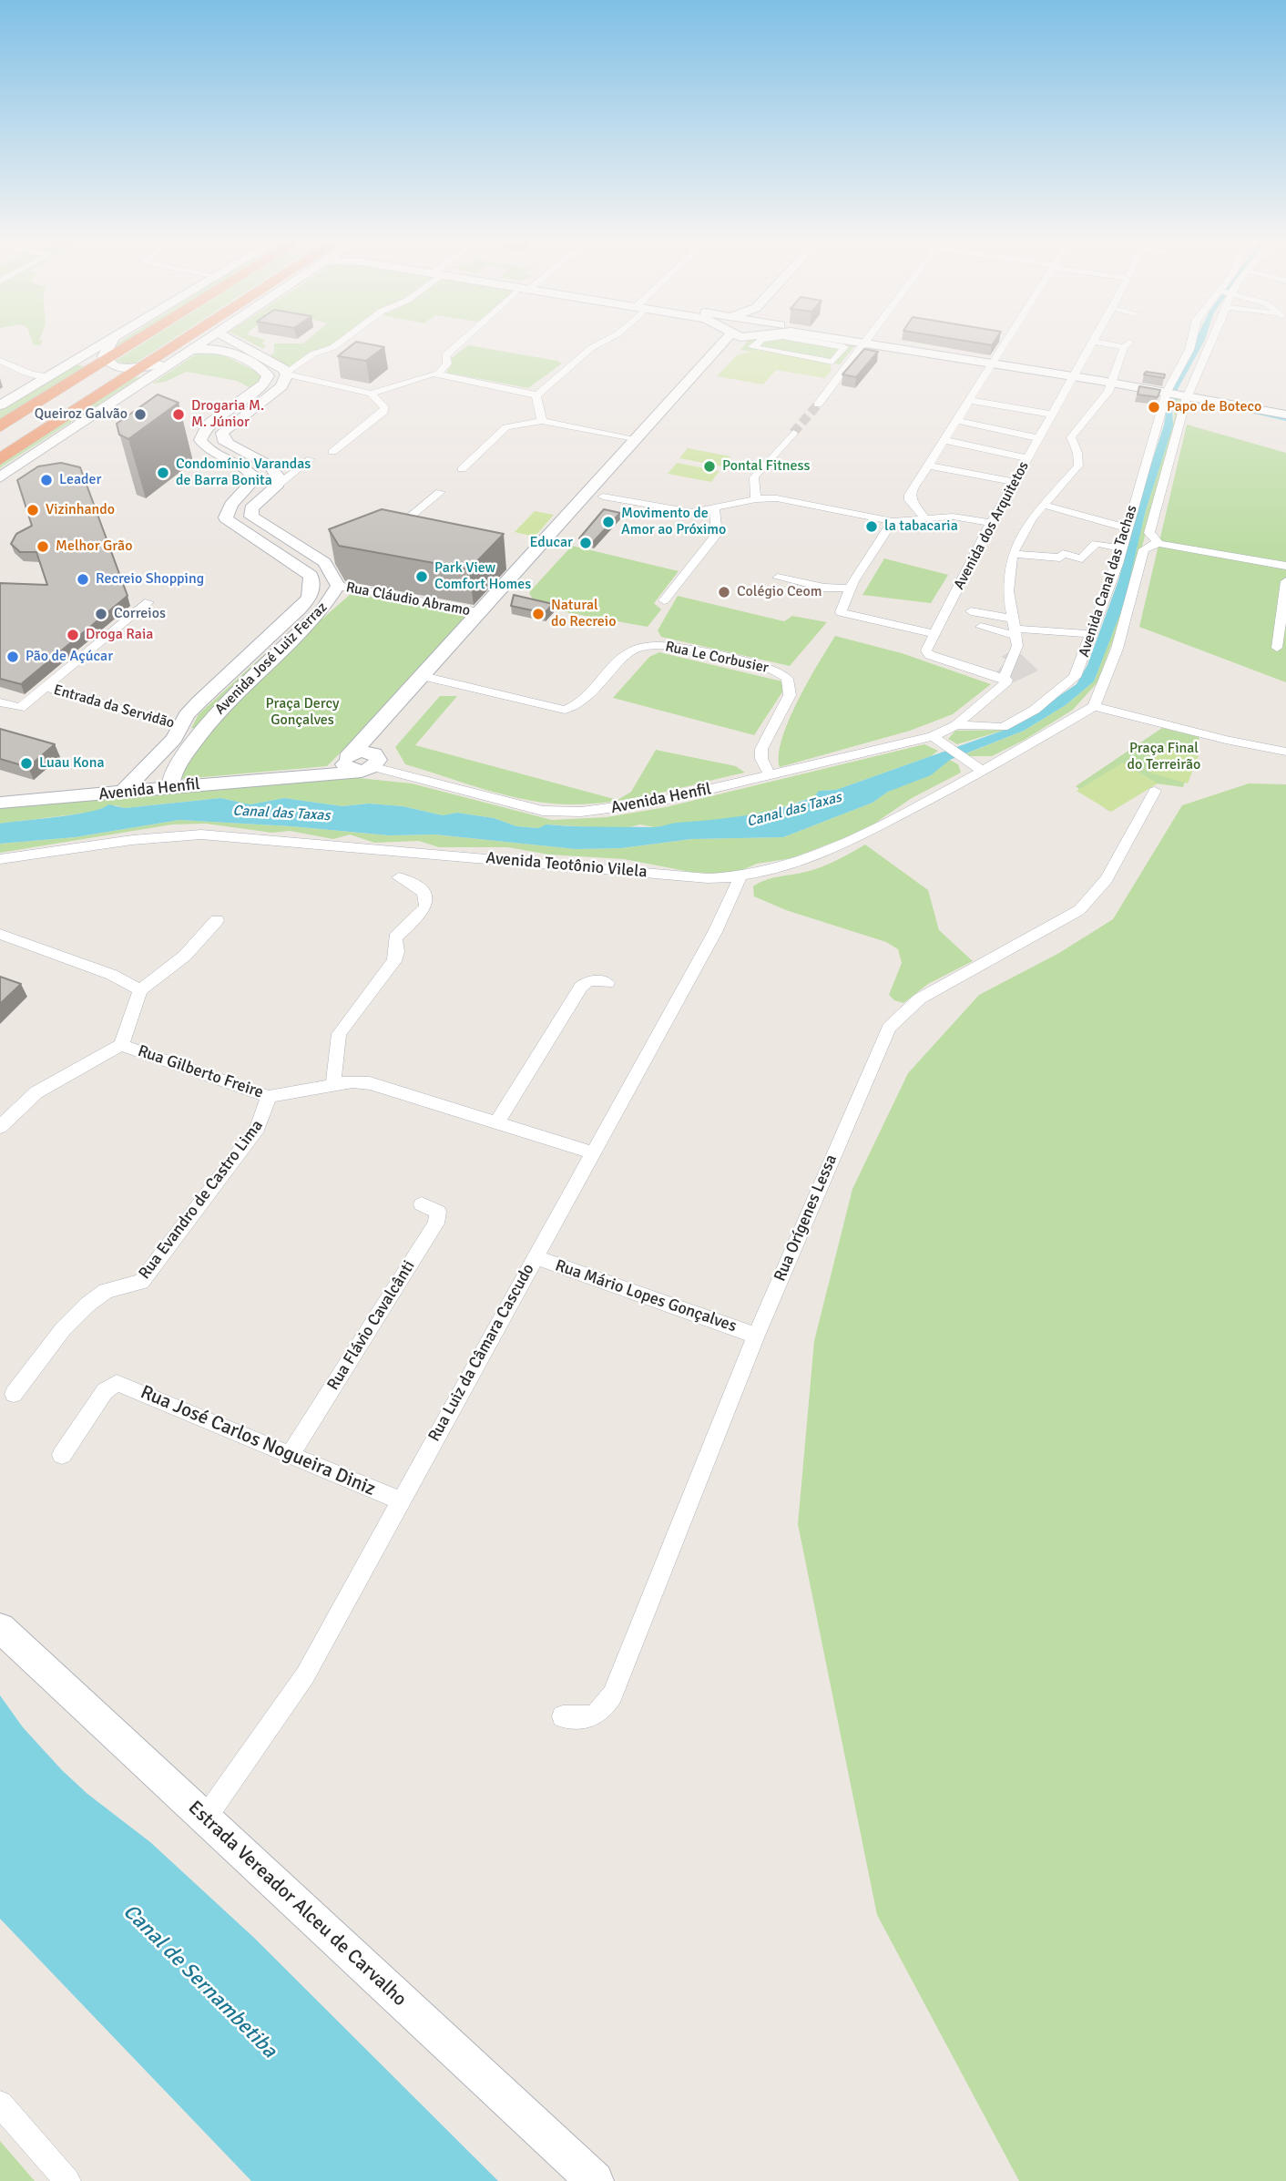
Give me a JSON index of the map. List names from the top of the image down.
{
  "streets": {
    "street": [
      "Avenida dos Arquitetos",
      "Avenida Canal das Tachas",
      "Rua Cláudio Abramo",
      "Rua Le Corbusier",
      "Avenida José Luiz Ferraz",
      "Entrada da Servidão",
      "Avenida Henfil",
      "Avenida Teotônio Vilela",
      "Rua Gilberto Freire",
      "Rua Evandro de Castro Lima",
      "Rua Orígenes Lessa",
      "Rua Mário Lopes Gonçalves",
      "Rua Flávio Cavalcânti",
      "Rua Luiz da Câmara Cascudo",
      "Rua José Carlos Nogueira Diniz",
      "Estrada Vereador Alceu de Carvalho"
    ]
  },
  "crossings": [
    ["Rua Cláudio Abramo", "Avenida José Luiz Ferraz"],
    ["Rua Le Corbusier", "Avenida Henfil"],
    ["Avenida José Luiz Ferraz", "Entrada da Servidão"],
    ["Avenida José Luiz Ferraz", "Avenida Henfil"],
    ["Avenida Teotônio Vilela", "Rua Luiz da Câmara Cascudo"],
    ["Rua Gilberto Freire", "Rua Evandro de Castro Lima"],
    ["Rua Gilberto Freire", "Rua Luiz da Câmara Cascudo"],
    ["Rua Orígenes Lessa", "Rua Mário Lopes Gonçalves"],
    ["Rua Mário Lopes Gonçalves", "Rua Luiz da Câmara Cascudo"],
    ["Rua Flávio Cavalcânti", "Rua José Carlos Nogueira Diniz"],
    ["Rua Luiz da Câmara Cascudo", "Rua José Carlos Nogueira Diniz"],
    ["Rua Luiz da Câmara Cascudo", "Estrada Vereador Alceu de Carvalho"]
  ],
  "water": ["Canal das Taxas", "Canal de Sernambetiba"],
  "parks": ["Praça Dercy Gonçalves", "Praça Final do Terreirão"],
  "places": [
    "Papo de Boteco",
    "Queiroz Galvão",
    "Drogaria M. M. Júnior",
    "Pontal Fitness",
    "Condomínio Varandas de Barra Bonita",
    "Leader",
    "Vizinhando",
    "Movimento de Amor ao Próximo",
    "la tabacaria",
    "Educar",
    "Melhor Grão",
    "Park View Comfort Homes",
    "Recreio Shopping",
    "Colégio Ceom",
    "Correios",
    "Natural do Recreio",
    "Droga Raia",
    "Pão de Açúcar",
    "Luau Kona"
  ]
}
